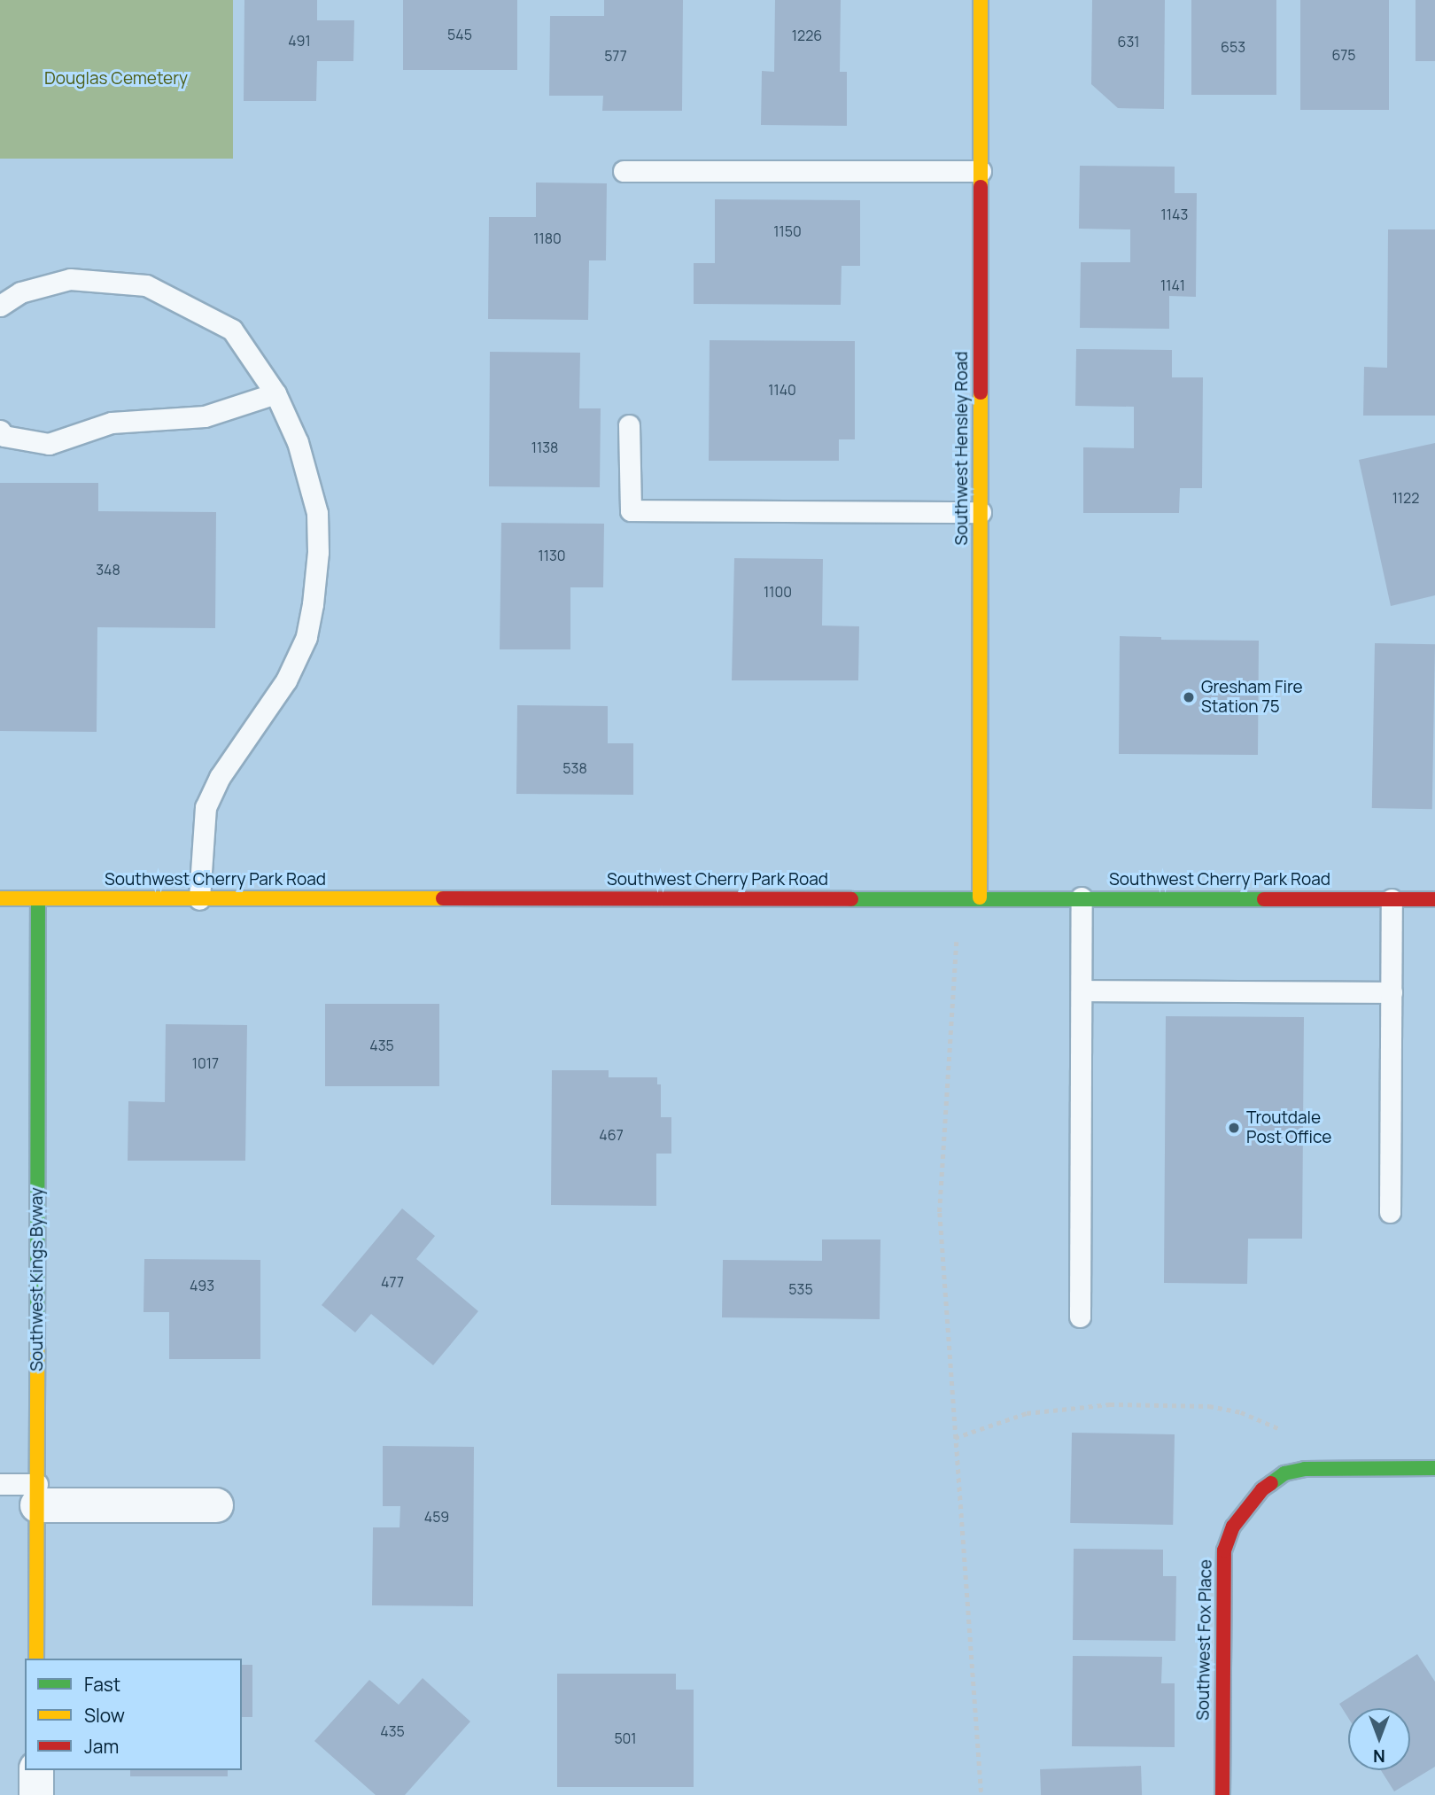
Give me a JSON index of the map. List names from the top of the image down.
{
  "streets": {
    "street": [
      "Southwest Hensley Road",
      "Southwest Cherry Park Road",
      "Southwest Kings Byway",
      "Southwest Fox Place"
    ]
  },
  "crossings": [
    ["Southwest Hensley Road", "Southwest Cherry Park Road"],
    ["Southwest Cherry Park Road", "Southwest Kings Byway"]
  ],
  "parks": ["Douglas Cemetery"],
  "places": ["Gresham Fire Station 75", "Troutdale Post Office"],
  "house_numbers": [
    "545",
    "1226",
    "491",
    "631",
    "653",
    "675",
    "577",
    "1143",
    "1150",
    "1180",
    "1141",
    "1140",
    "1138",
    "1122",
    "1130",
    "348",
    "1100",
    "538",
    "435",
    "1017",
    "467",
    "477",
    "493",
    "535",
    "459",
    "435",
    "501"
  ],
  "legend": ["Fast", "Slow", "Jam"],
  "north": "bottom"
}
